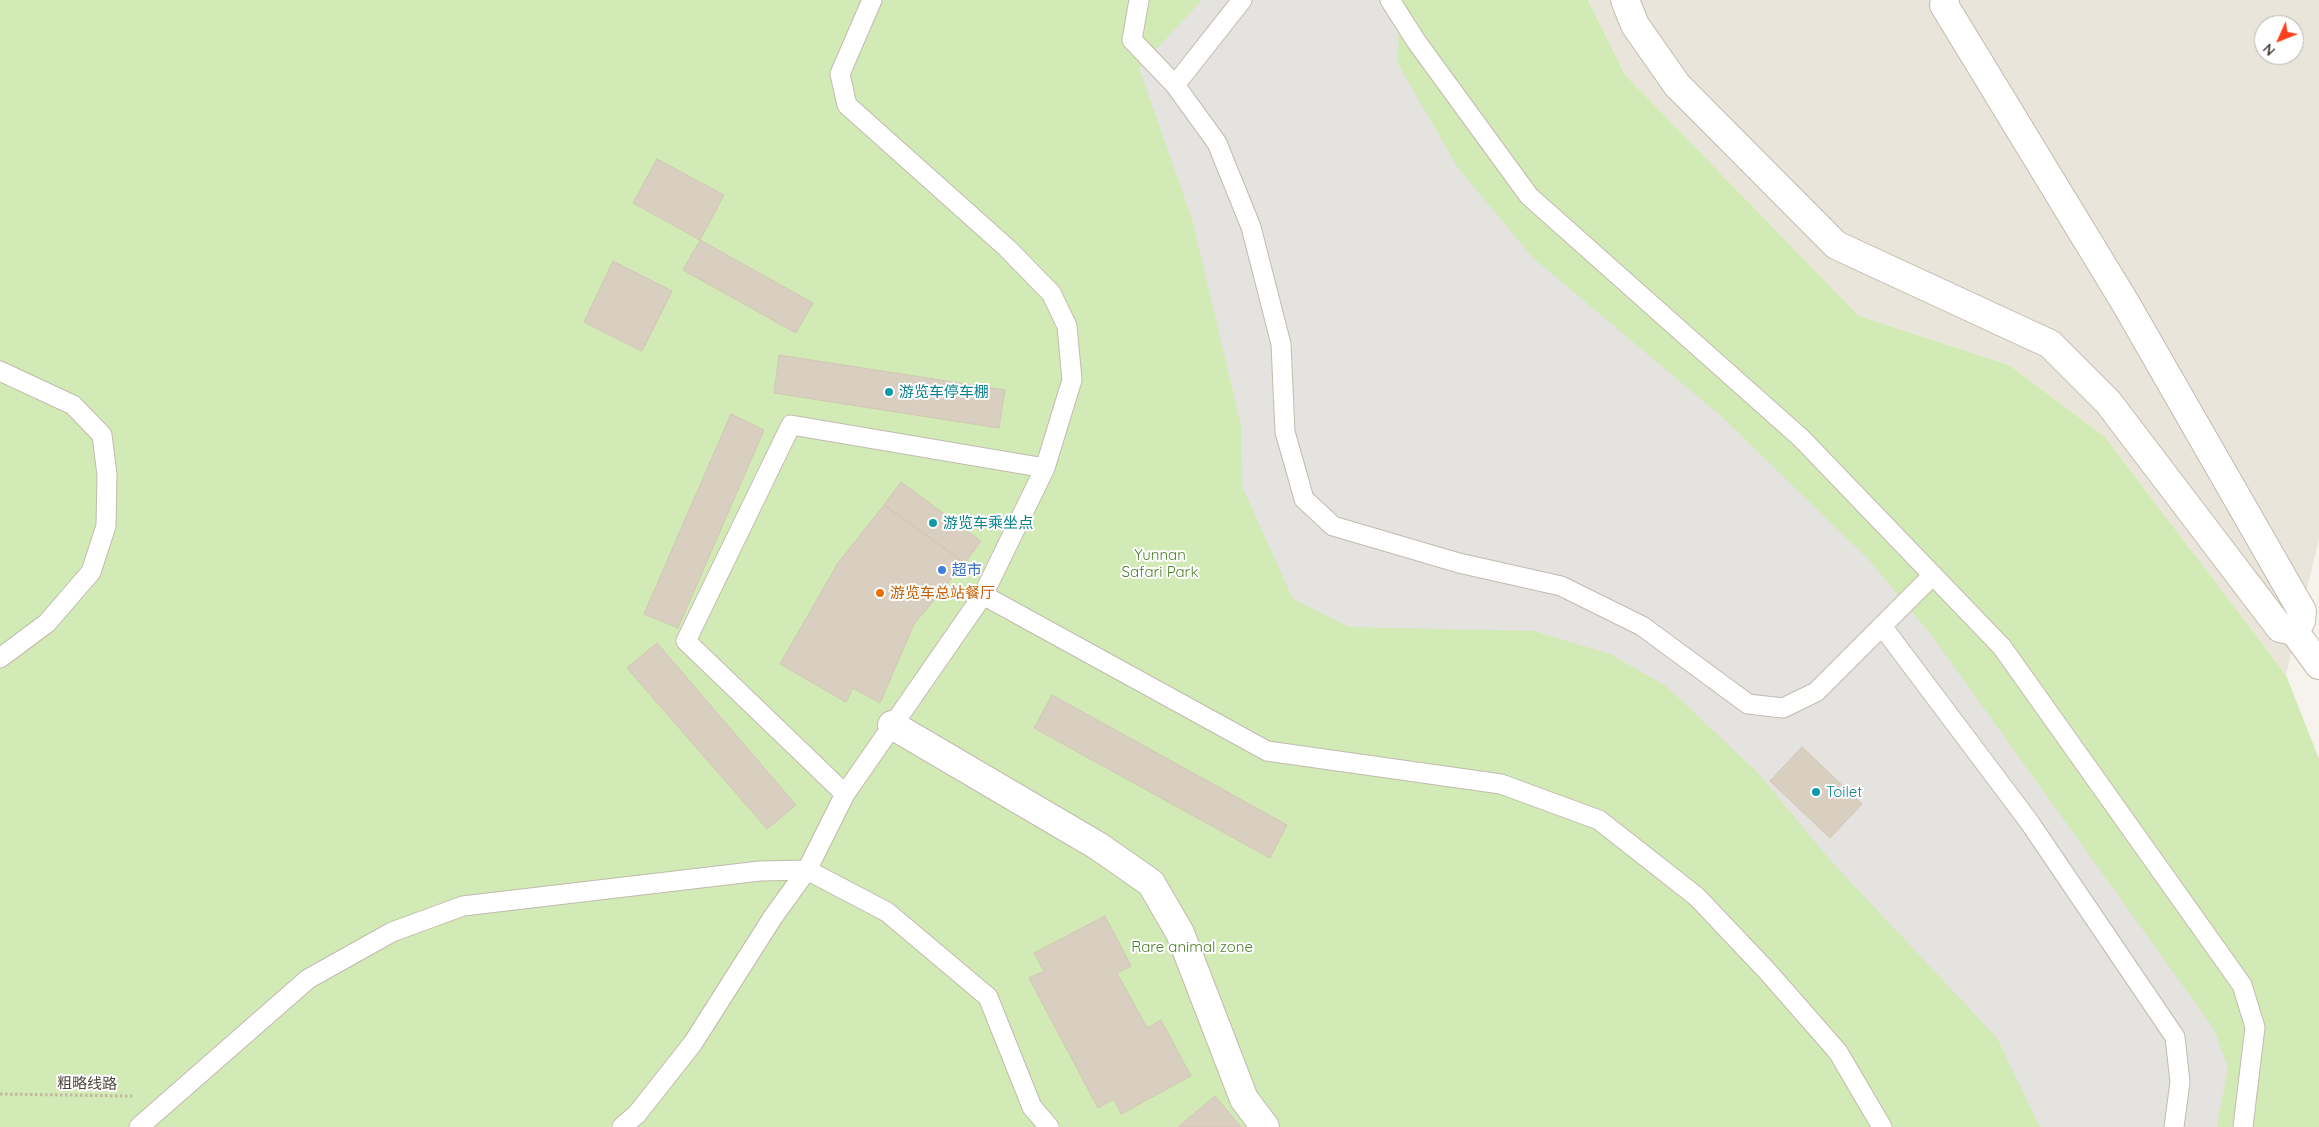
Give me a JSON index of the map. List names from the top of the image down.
{
  "streets": {
    "path": ["粗略线路"]
  },
  "parks": ["Yunnan Safari Park", "Rare animal zone"],
  "places": [
    "游览车停车棚",
    "游览车乘坐点",
    "超市",
    "游览车总站餐厅",
    "Toilet"
  ],
  "north": "bottom left"
}
